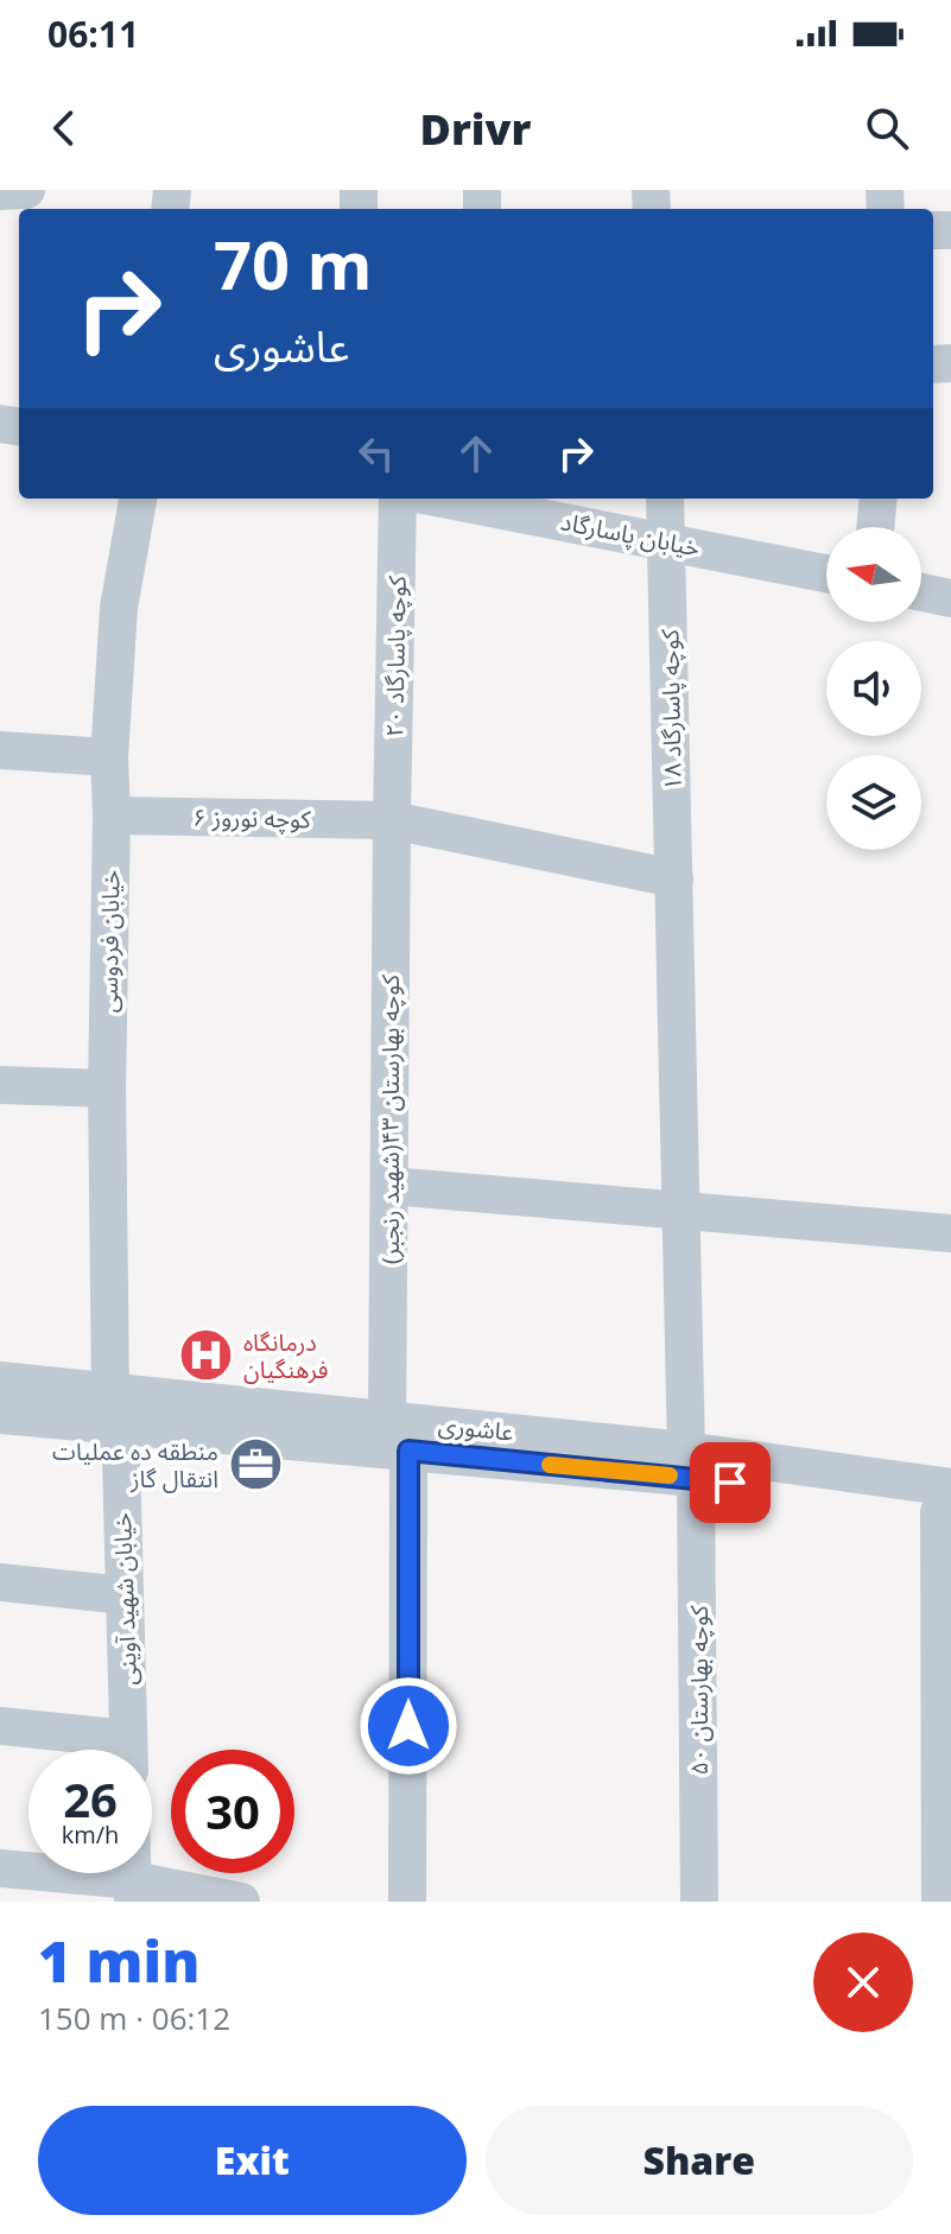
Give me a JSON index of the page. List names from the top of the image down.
{
  "streets": {
    "street": [
      "خیابان پاسارگاد",
      "کوچه پاسارگاد ۲۰",
      "کوچه پاسارگاد ۱۸",
      "کوچه نوروز ۶",
      "خیابان فردوسی",
      "کوچه بهارستان ۴۳(شهید رنجبر)",
      "عاشوری",
      "خیابان شهید آوینی",
      "کوچه بهارستان ۵۰"
    ]
  },
  "crossings": [
    ["خیابان پاسارگاد", "کوچه پاسارگاد ۱۸"],
    ["کوچه پاسارگاد ۲۰", "کوچه نوروز ۶"],
    ["کوچه پاسارگاد ۲۰", "کوچه بهارستان ۴۳(شهید رنجبر)"],
    ["کوچه پاسارگاد ۱۸", "کوچه نوروز ۶"],
    ["کوچه پاسارگاد ۱۸", "کوچه بهارستان ۵۰"],
    ["کوچه نوروز ۶", "خیابان فردوسی"],
    ["کوچه نوروز ۶", "کوچه بهارستان ۴۳(شهید رنجبر)"],
    ["خیابان فردوسی", "عاشوری"],
    ["خیابان فردوسی", "خیابان شهید آوینی"],
    ["کوچه بهارستان ۴۳(شهید رنجبر)", "عاشوری"],
    ["عاشوری", "خیابان شهید آوینی"],
    ["عاشوری", "کوچه بهارستان ۵۰"]
  ],
  "places": {
    "hospital": ["درمانگاه فرهنگیان"],
    "office": ["منطقه ده عملیات انتقال گاز"]
  },
  "north": "left",
  "page": {
    "status": "06:11",
    "header": "Drivr",
    "turn": ["70 m", "عاشوری"],
    "speed": "26 km/h",
    "limit": "30",
    "heading": ["1 min", "150 m · 06:12"],
    "buttons": ["Exit", "Share"]
  }
}
